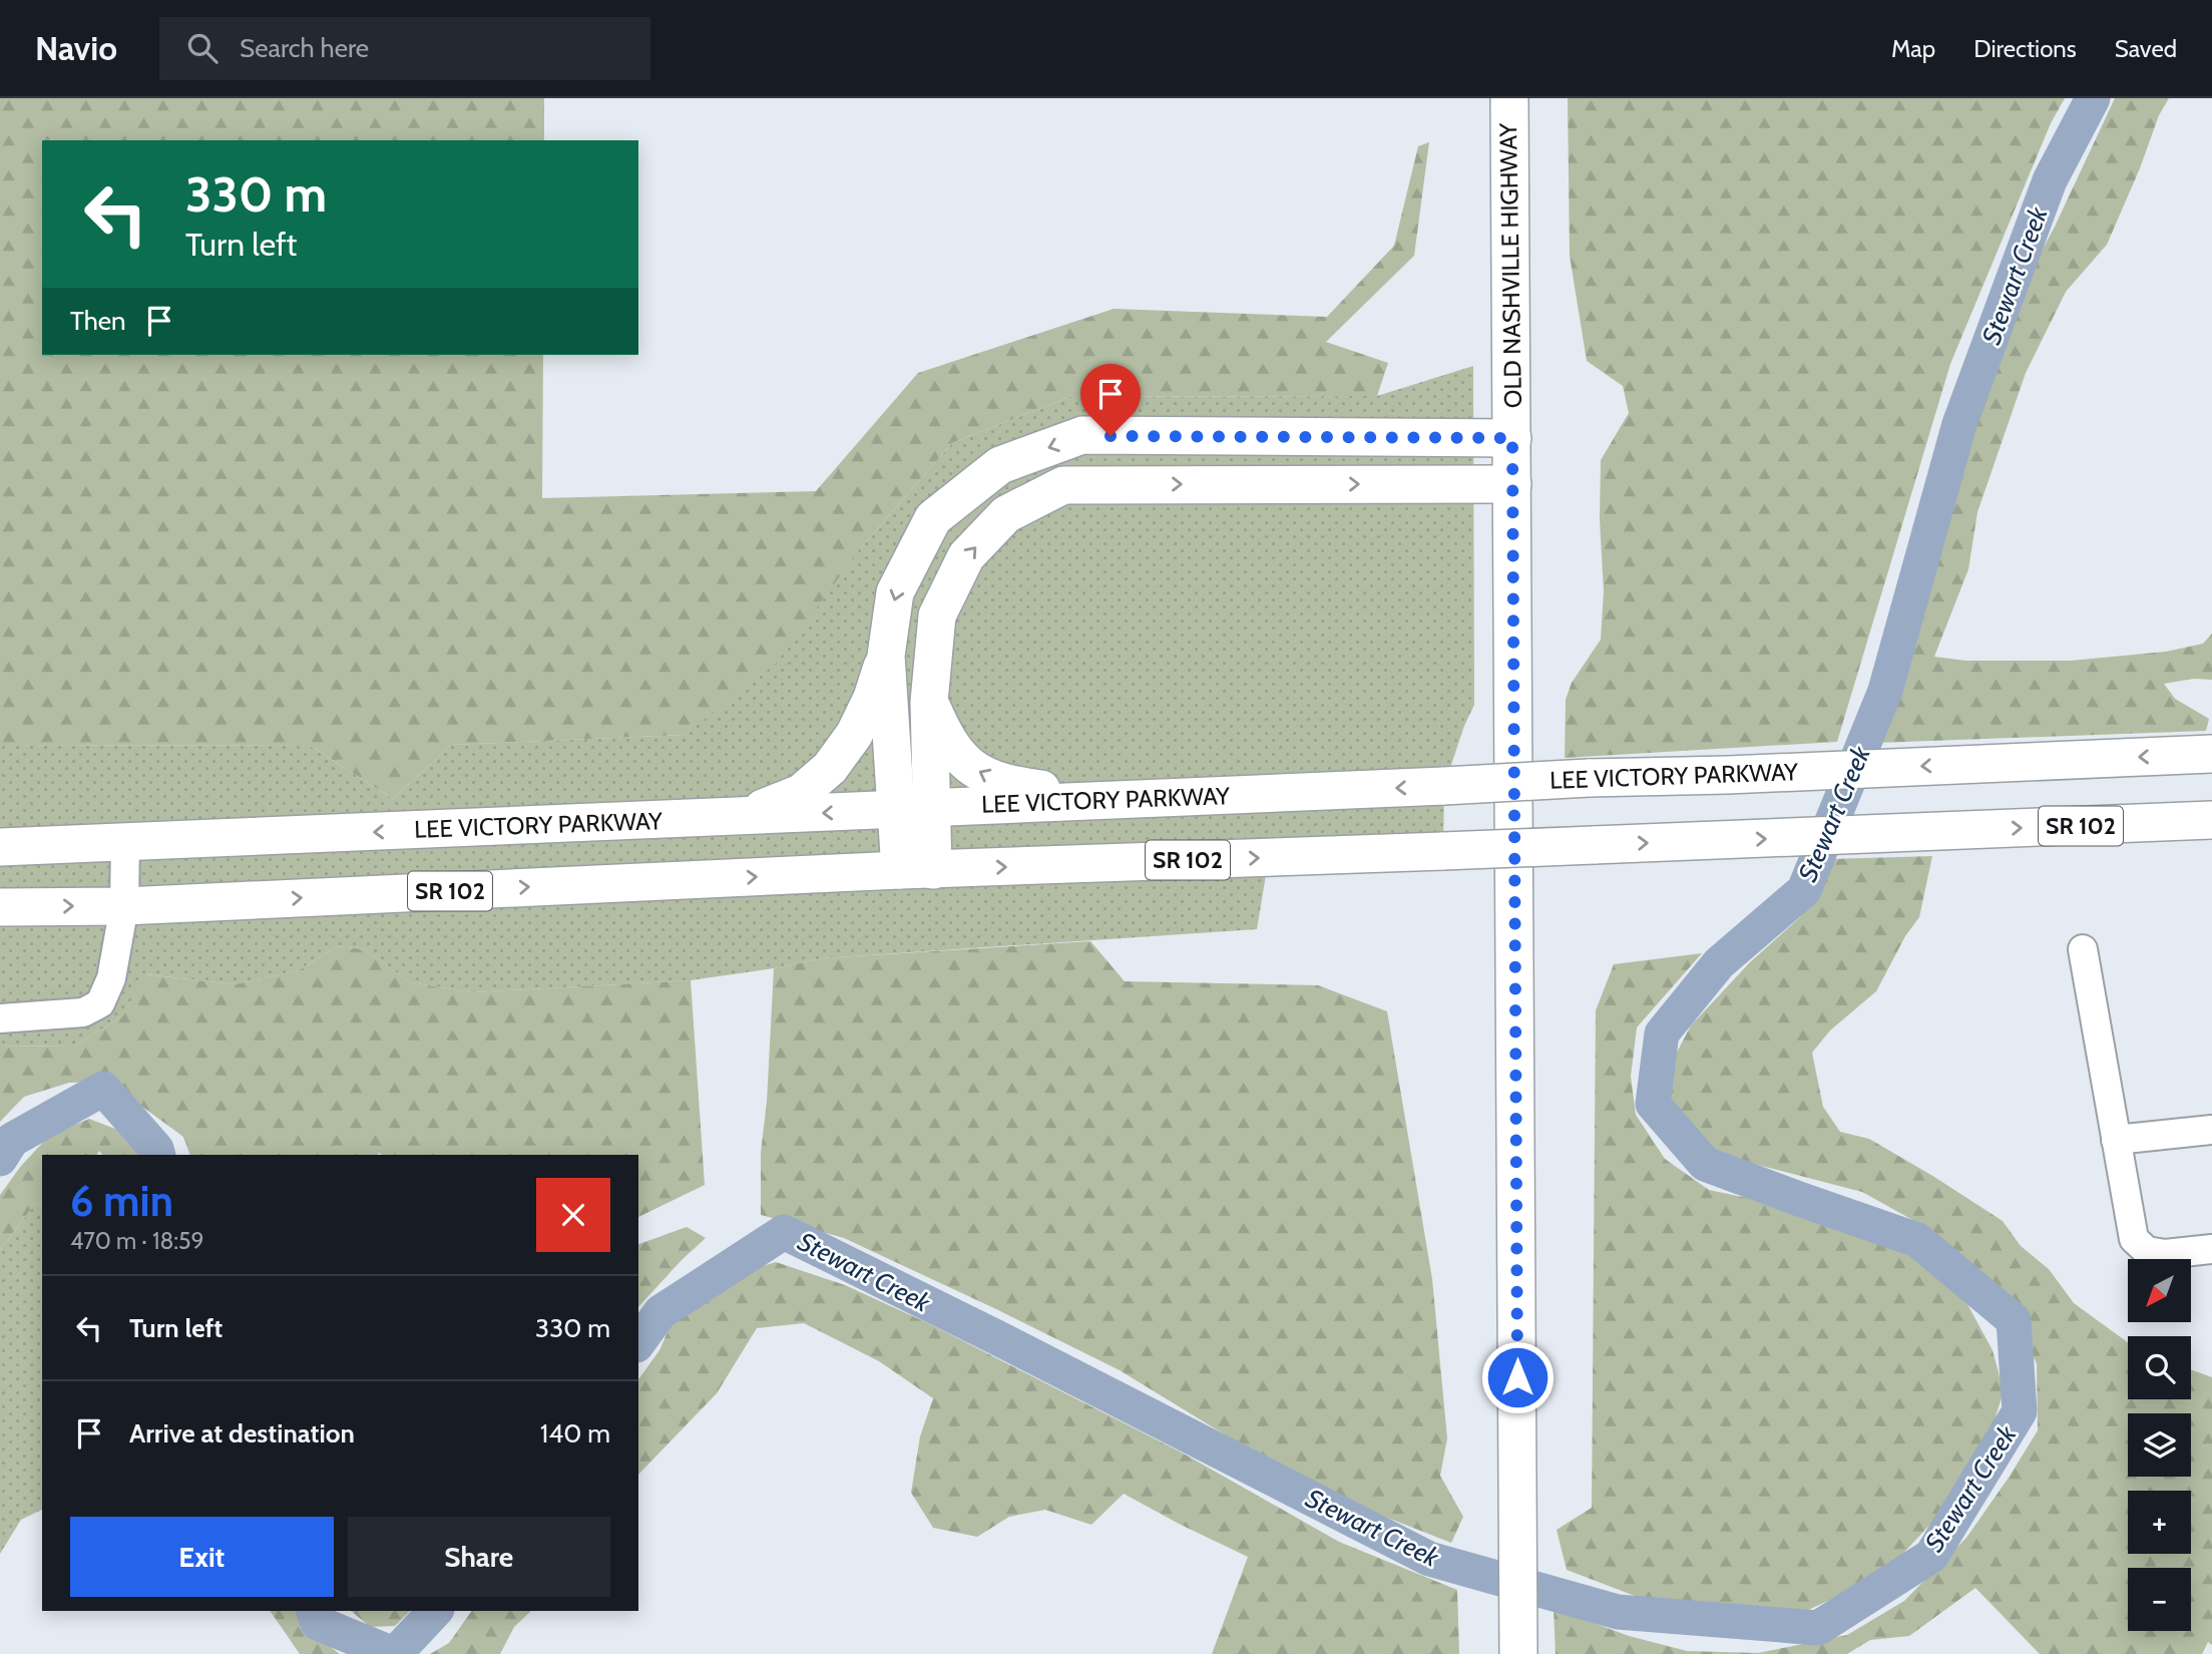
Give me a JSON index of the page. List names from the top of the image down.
{
  "streets": {
    "main road": ["OLD NASHVILLE HIGHWAY", "LEE VICTORY PARKWAY", "SR 102"]
  },
  "water": ["Stewart Creek"],
  "north": "bottom left",
  "page": {
    "header": "Navio",
    "search": "Search here",
    "nav": ["Map", "Directions", "Saved"],
    "turn": ["330 m", "Turn left"],
    "then": "Then",
    "heading": ["6 min", "470 m · 18:59"],
    "map_buttons": ["+", "−"],
    "list": [
      {
        "name": "Turn left",
        "value": "330 m"
      },
      {
        "name": "Arrive at destination",
        "value": "140 m"
      }
    ],
    "buttons": ["Exit", "Share"]
  }
}
